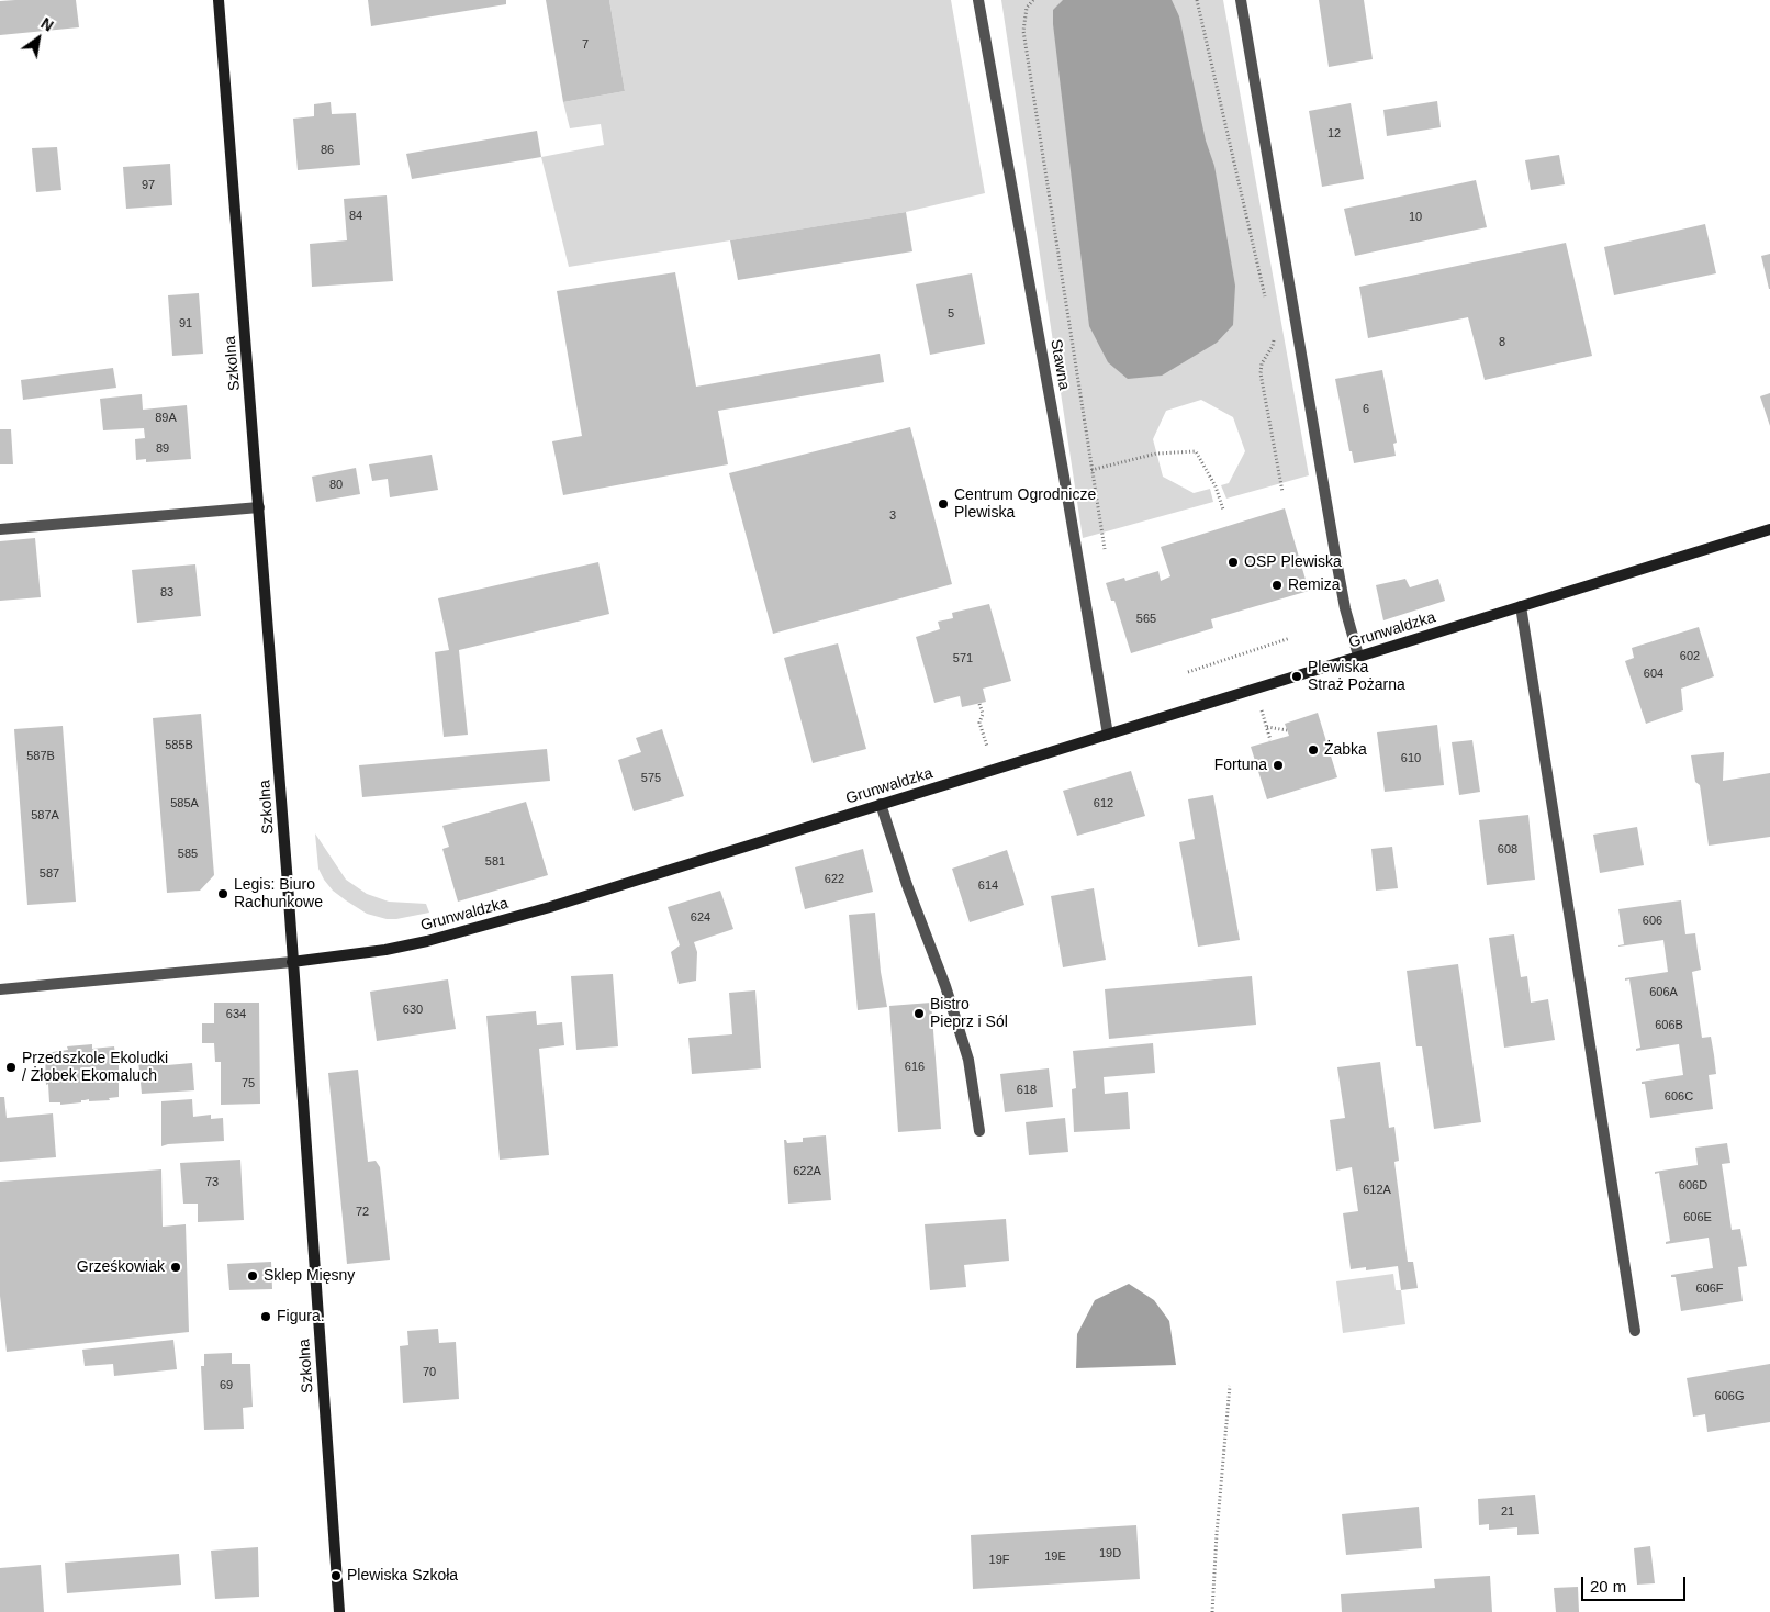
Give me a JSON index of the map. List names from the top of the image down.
{
  "streets": {
    "street": ["Szkolna", "Stawna", "Grunwaldzka"]
  },
  "crossings": [
    ["Szkolna", "Grunwaldzka"],
    ["Stawna", "Grunwaldzka"]
  ],
  "places": [
    "Centrum Ogrodnicze Plewiska",
    "OSP Plewiska",
    "Remiza",
    "Plewiska Straż Pożarna",
    "Żabka",
    "Fortuna",
    "Legis: Biuro Rachunkowe",
    "Bistro Pieprz i Sól",
    "Przedszkole Ekoludki / Żłobek Ekomaluch",
    "Grześkowiak",
    "Sklep Mięsny",
    "Figura.",
    "Plewiska Szkoła"
  ],
  "house_numbers": [
    "7",
    "12",
    "86",
    "97",
    "84",
    "10",
    "5",
    "91",
    "8",
    "6",
    "89A",
    "89",
    "80",
    "3",
    "83",
    "565",
    "602",
    "571",
    "604",
    "585B",
    "587B",
    "610",
    "575",
    "585A",
    "612",
    "587A",
    "608",
    "585",
    "581",
    "587",
    "622",
    "614",
    "624",
    "606",
    "606A",
    "630",
    "634",
    "606B",
    "616",
    "75",
    "618",
    "606C",
    "622A",
    "73",
    "606D",
    "612A",
    "72",
    "606E",
    "606F",
    "70",
    "69",
    "606G",
    "21",
    "19D",
    "19E",
    "19F"
  ],
  "scale_bar": "20 m",
  "north": "top right"
}
